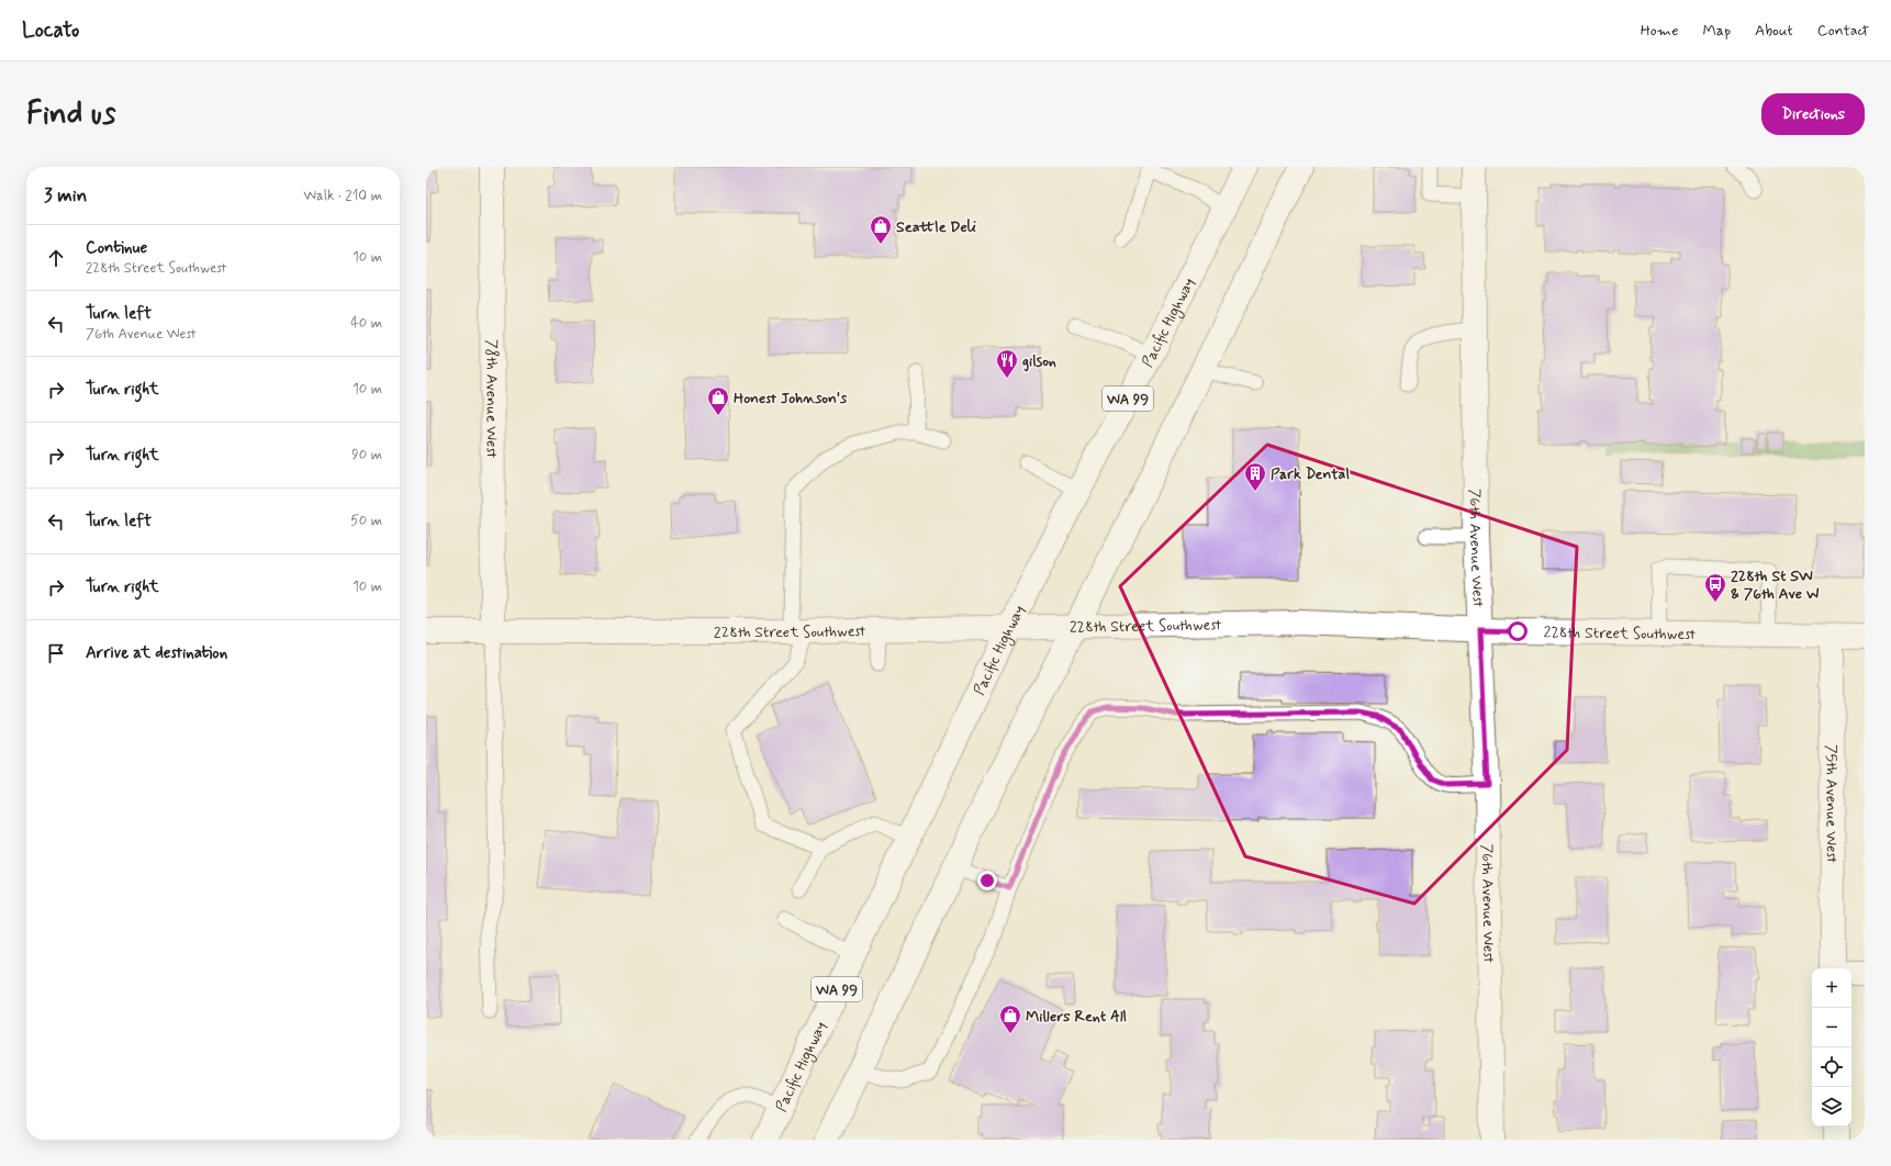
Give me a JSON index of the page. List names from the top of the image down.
{
  "streets": {
    "main road": [
      "Pacific Highway",
      "78th Avenue West",
      "WA 99",
      "76th Avenue West",
      "228th Street Southwest",
      "75th Avenue West"
    ]
  },
  "crossings": [
    ["Pacific Highway", "228th Street Southwest"],
    ["78th Avenue West", "228th Street Southwest"],
    ["76th Avenue West", "228th Street Southwest"],
    ["228th Street Southwest", "75th Avenue West"]
  ],
  "places": {
    "shop": ["Seattle Deli", "Honest Johnson's", "Millers Rent All"],
    "restaurant": ["gilson"],
    "building": ["Park Dental"],
    "bus stop": ["228th St SW & 76th Ave W"]
  },
  "page": {
    "header": "Locato",
    "nav": [
      "Home",
      "Map",
      "About",
      "Contact"
    ],
    "buttons": "Directions",
    "title": "Find us",
    "heading": ["3 min", "Walk · 210 m"],
    "list": [
      ["Continue", "228th Street Southwest", "10 m"],
      ["Turn left", "76th Avenue West", "40 m"],
      ["Turn right", "10 m"],
      ["Turn right", "90 m"],
      ["Turn left", "50 m"],
      ["Turn right", "10 m"],
      "Arrive at destination"
    ],
    "map_buttons": ["+", "−"]
  }
}
